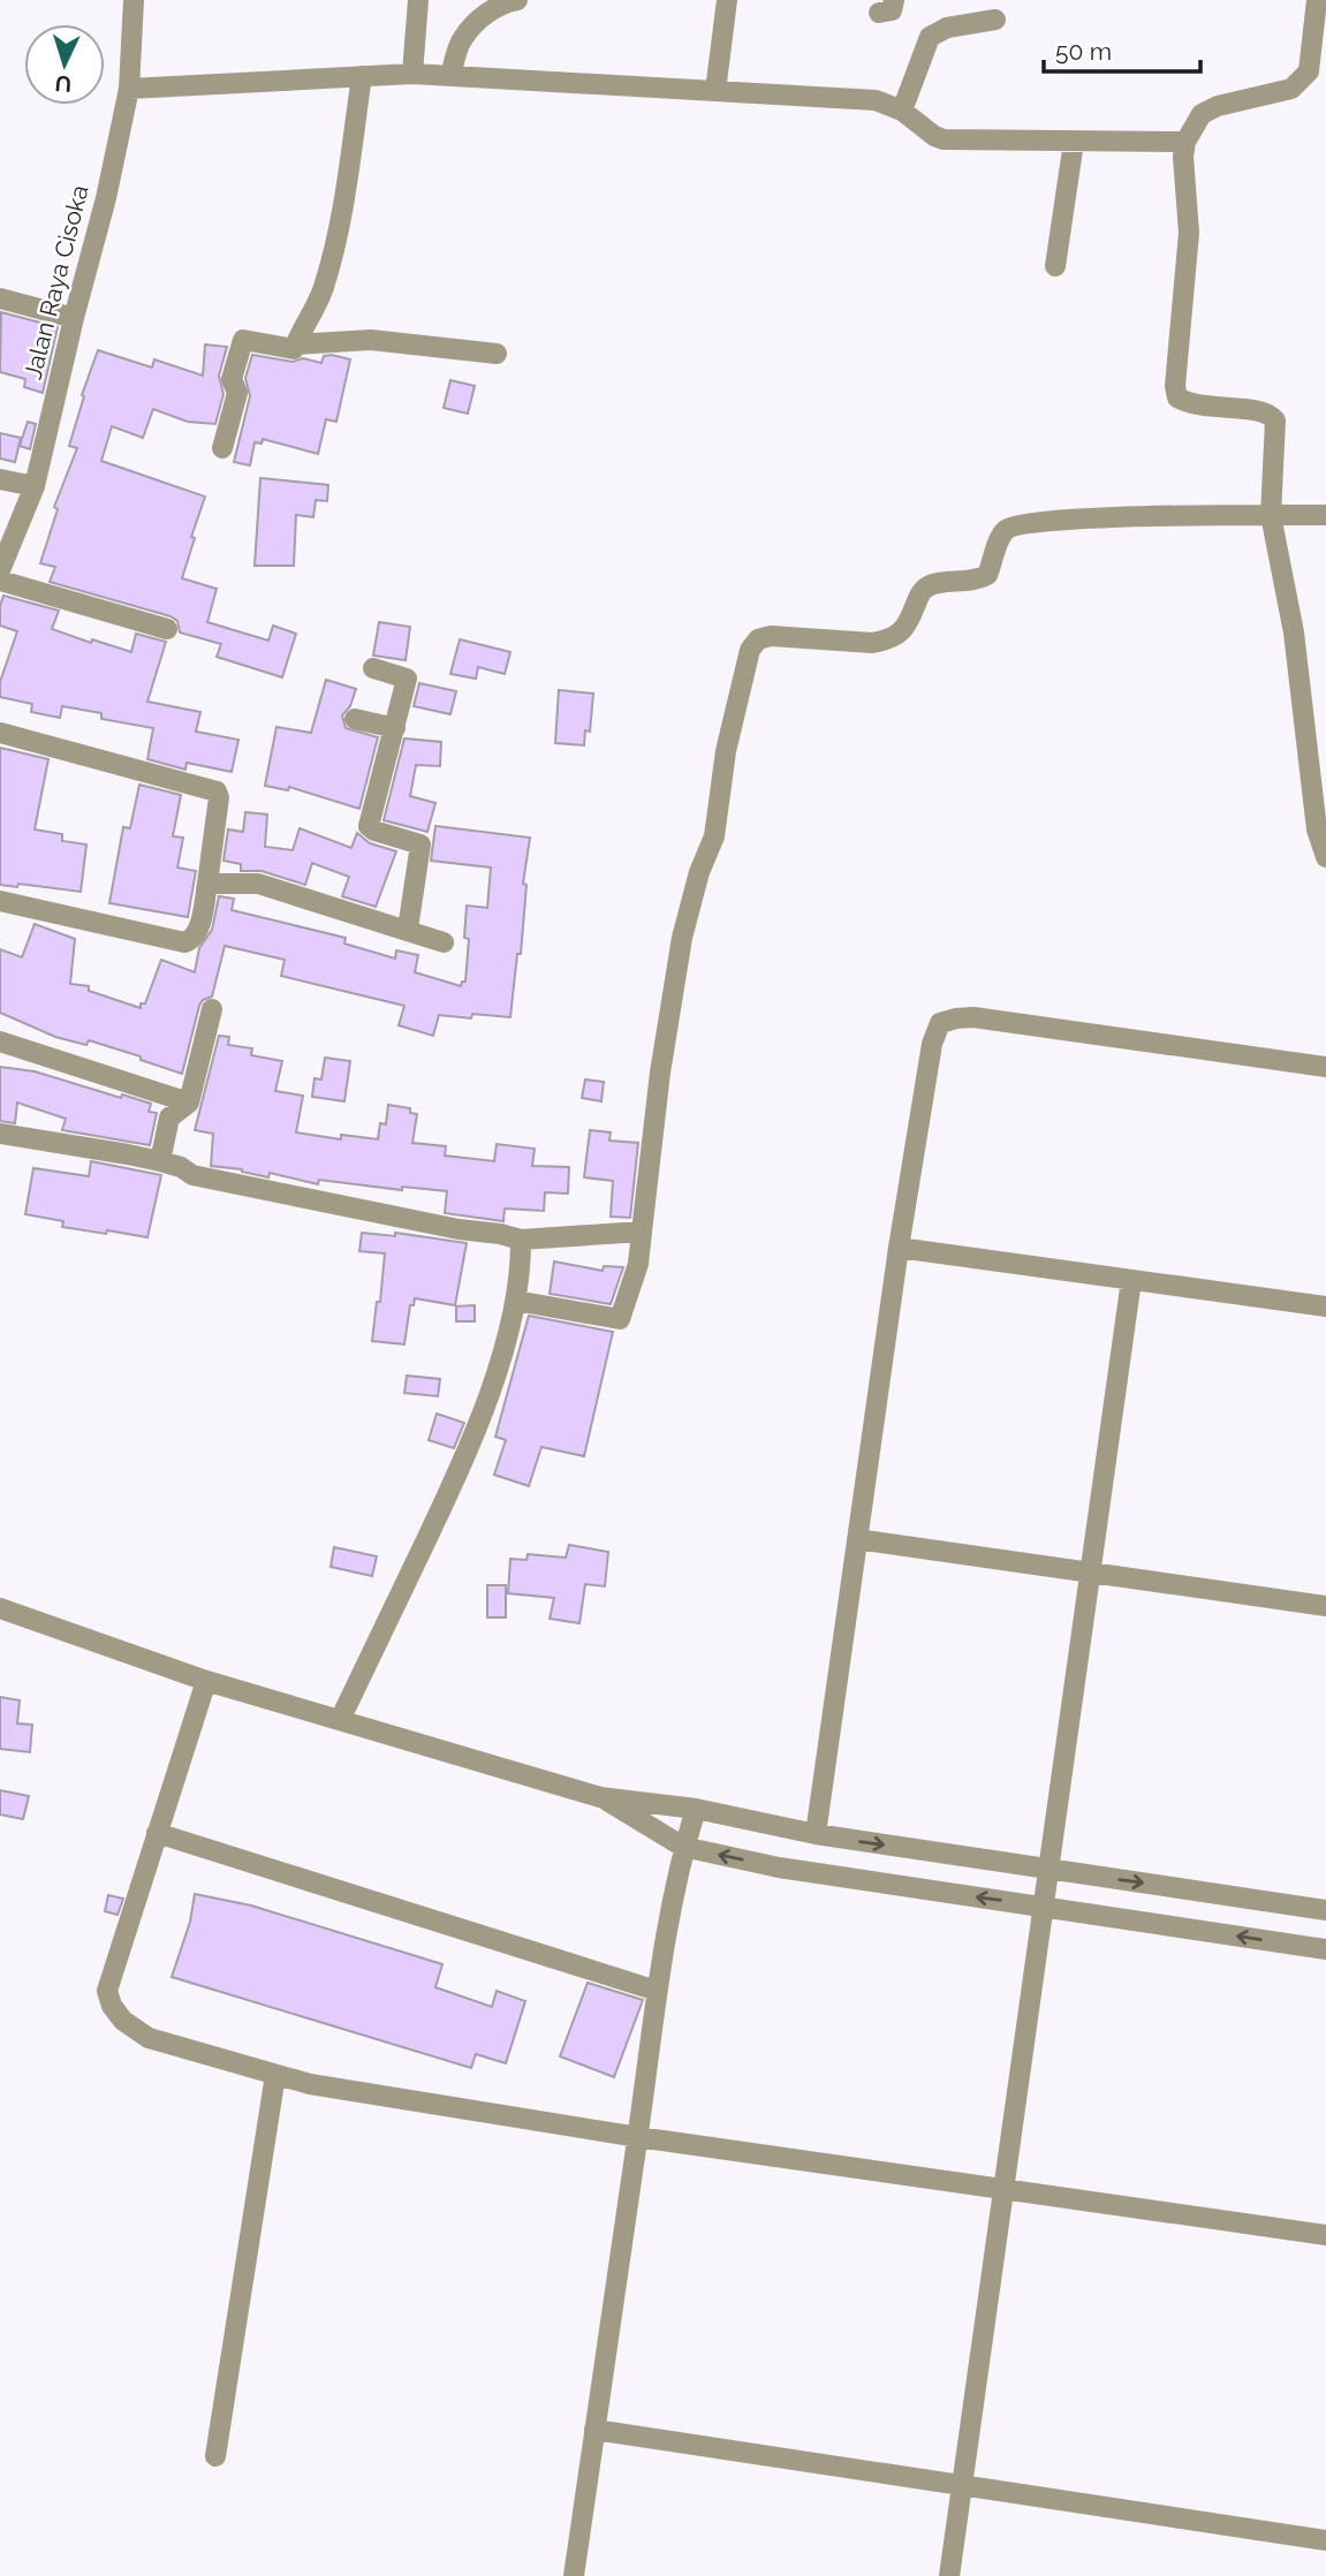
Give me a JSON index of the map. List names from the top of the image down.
{
  "streets": {
    "street": ["Jalan Raya Cisoka"]
  },
  "scale_bar": "50 m",
  "north": "bottom"
}
